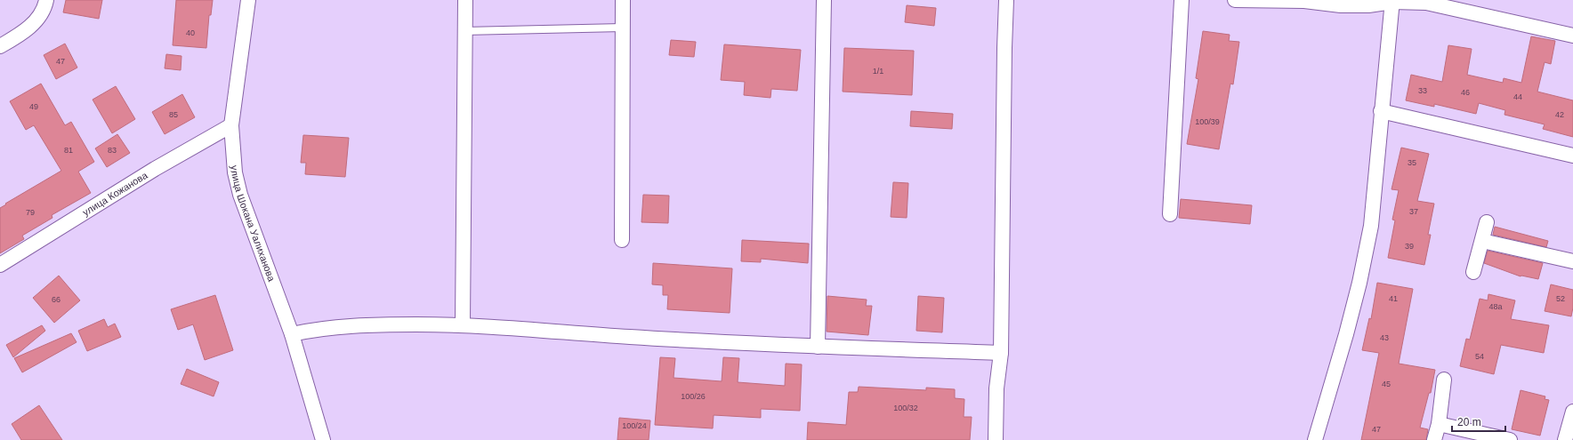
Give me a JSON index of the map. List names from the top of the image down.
{
  "streets": {
    "street": ["улица Кожанова", "улица Шокана Уалиханова"]
  },
  "crossings": [
    ["улица Кожанова", "улица Шокана Уалиханова"]
  ],
  "house_numbers": [
    "40",
    "47",
    "1/1",
    "33",
    "46",
    "44",
    "49",
    "85",
    "42",
    "100/39",
    "81",
    "83",
    "35",
    "37",
    "79",
    "39",
    "41",
    "52",
    "66",
    "48а",
    "43",
    "54",
    "45",
    "100/26",
    "100/32",
    "100/24",
    "47"
  ],
  "scale_bar": "20 m"
}
